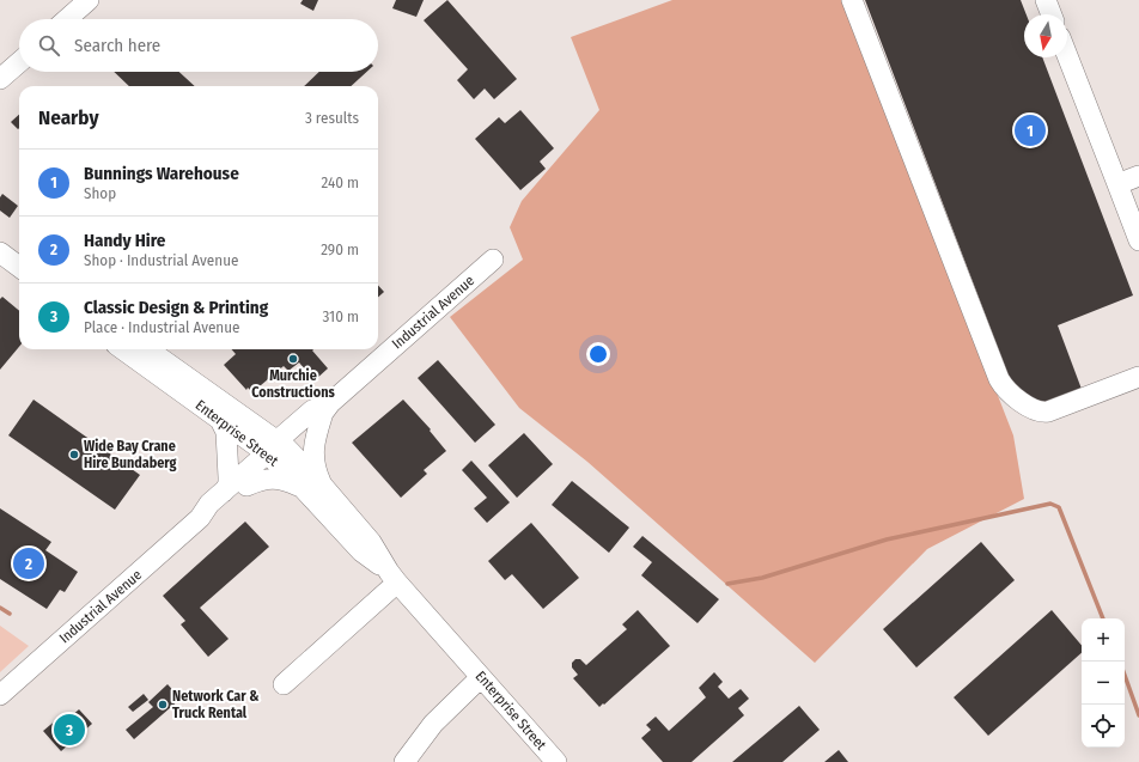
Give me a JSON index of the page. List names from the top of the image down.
{
  "streets": {
    "street": ["Industrial Avenue", "Enterprise Street"]
  },
  "crossings": [
    ["Industrial Avenue", "Enterprise Street"]
  ],
  "places": ["Murchie Constructions", "Wide Bay Crane Hire Bundaberg", "Network Car & Truck Rental"],
  "north": "bottom",
  "page": {
    "search": "Search here",
    "heading": ["Nearby", "3 results"],
    "pins": ["1", "2", "3"],
    "list": [
      {
        "mark": "1",
        "name": "Bunnings Warehouse",
        "note": "Shop",
        "value": "240 m"
      },
      {
        "mark": "2",
        "name": "Handy Hire",
        "note": "Shop · Industrial Avenue",
        "value": "290 m"
      },
      {
        "mark": "3",
        "name": "Classic Design & Printing",
        "note": "Place · Industrial Avenue",
        "value": "310 m"
      }
    ],
    "map_buttons": ["+", "−"]
  }
}
